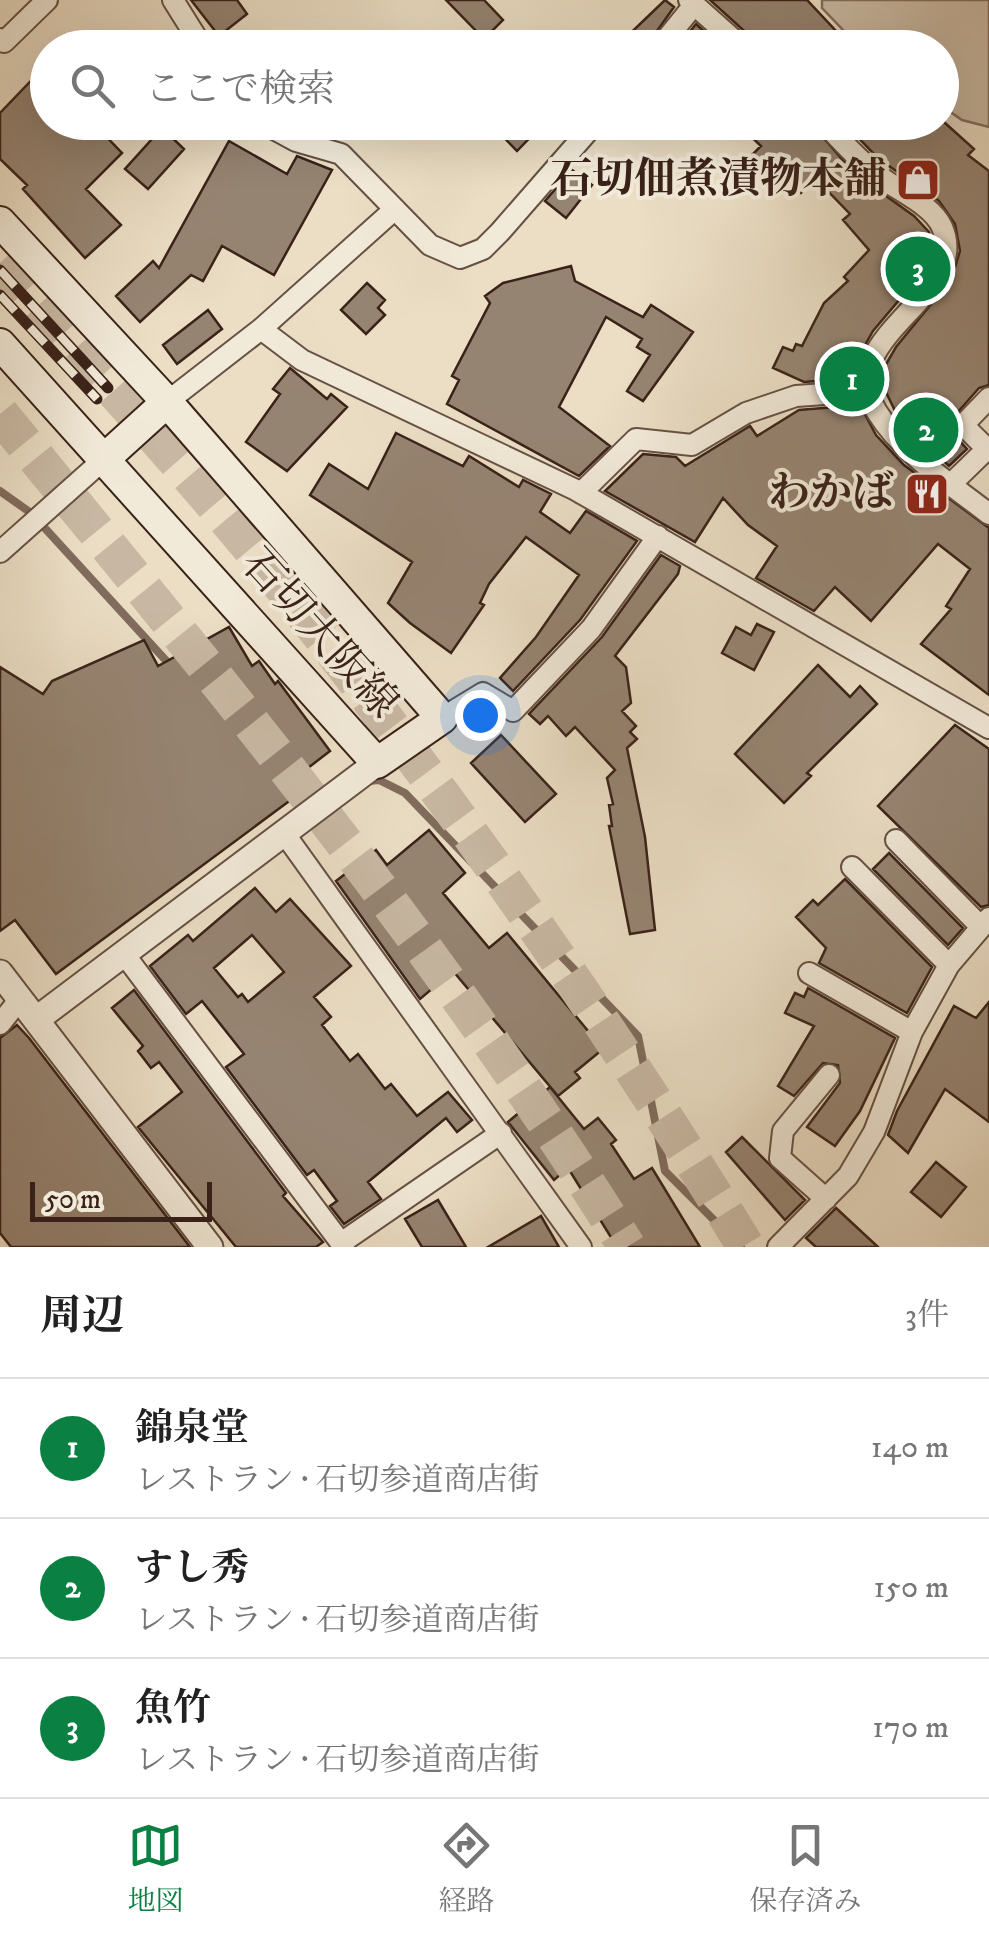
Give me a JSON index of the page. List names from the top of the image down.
{
  "streets": {
    "main road": ["石切大阪線"]
  },
  "places": {
    "shop": ["石切佃煮漬物本舗"],
    "restaurant": ["わかば"]
  },
  "scale_bar": "50 m",
  "page": {
    "search": "ここで検索",
    "pins": ["3", "1", "2"],
    "scale": "50 m",
    "heading": ["周辺", "3件"],
    "list": [
      {
        "mark": "1",
        "name": "錦泉堂",
        "note": "レストラン · 石切参道商店街",
        "value": "140 m"
      },
      {
        "mark": "2",
        "name": "すし秀",
        "note": "レストラン · 石切参道商店街",
        "value": "150 m"
      },
      {
        "mark": "3",
        "name": "魚竹",
        "note": "レストラン · 石切参道商店街",
        "value": "170 m"
      }
    ],
    "nav": ["地図", "経路", "保存済み"]
  }
}
